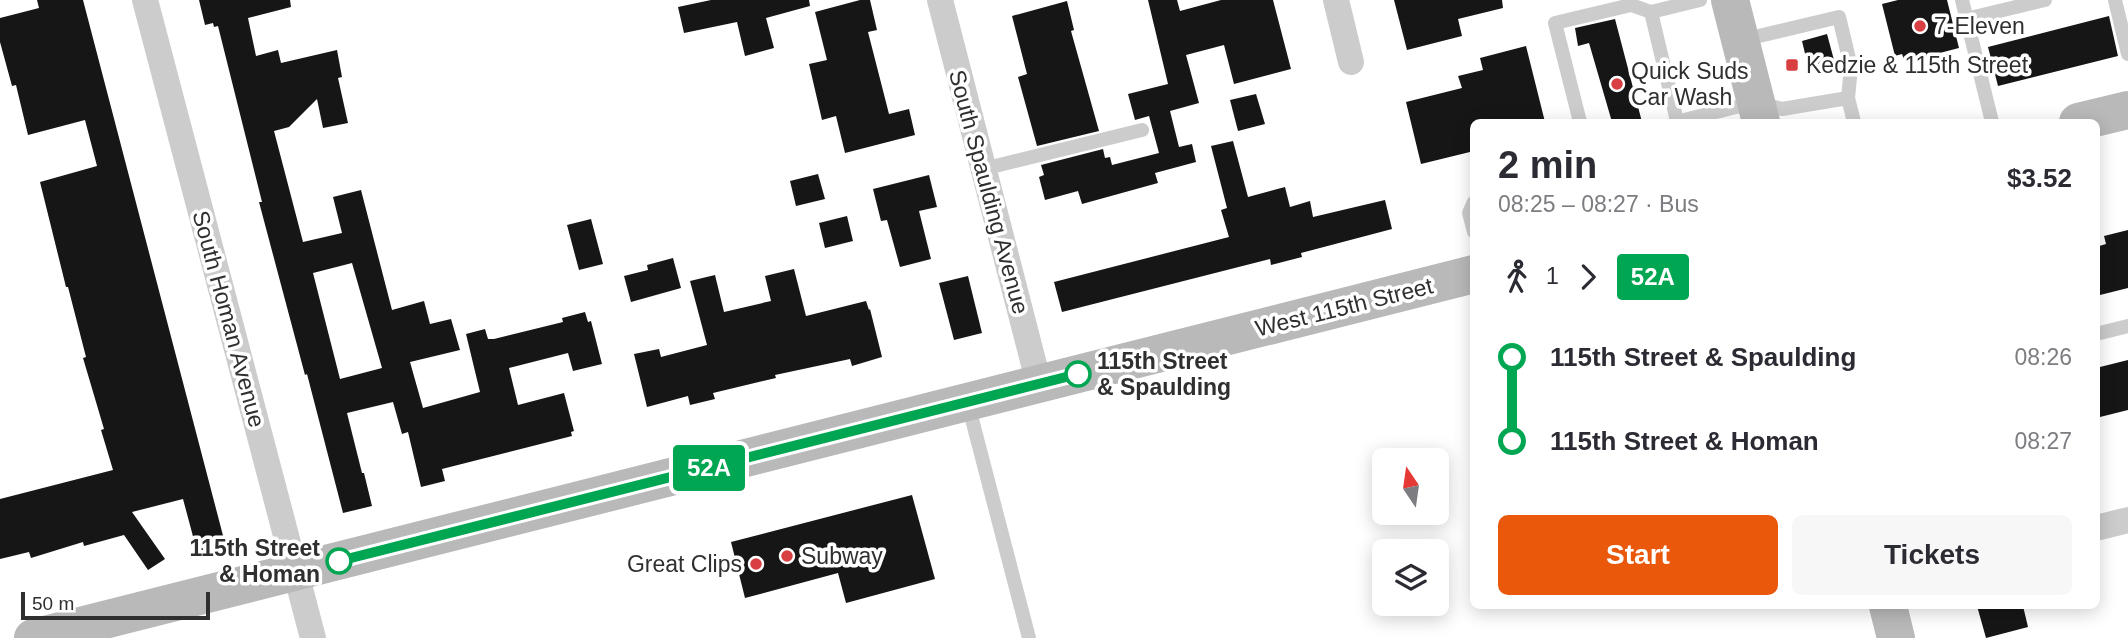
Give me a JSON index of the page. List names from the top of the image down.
{
  "streets": {
    "street": ["South Spaulding Avenue", "West 115th Street", "South Homan Avenue"]
  },
  "crossings": [
    ["South Spaulding Avenue", "West 115th Street"],
    ["West 115th Street", "South Homan Avenue"]
  ],
  "places": {
    "other": [
      "7-Eleven",
      "Quick Suds Car Wash",
      "115th Street & Spaulding",
      "Subway",
      "115th Street & Homan",
      "Great Clips"
    ],
    "transit": ["Kedzie & 115th Street"]
  },
  "lines": ["bus line 52A"],
  "scale_bar": "50 m",
  "north": "top",
  "page": {
    "on_map": "52A",
    "heading": ["2 min", "08:25 – 08:27 · Bus", "$3.52"],
    "legs": ["1", "52A"],
    "list": [
      {
        "name": "115th Street & Spaulding",
        "value": "08:26"
      },
      {
        "name": "115th Street & Homan",
        "value": "08:27"
      }
    ],
    "buttons": ["Start", "Tickets"],
    "scale": "50 m"
  }
}
